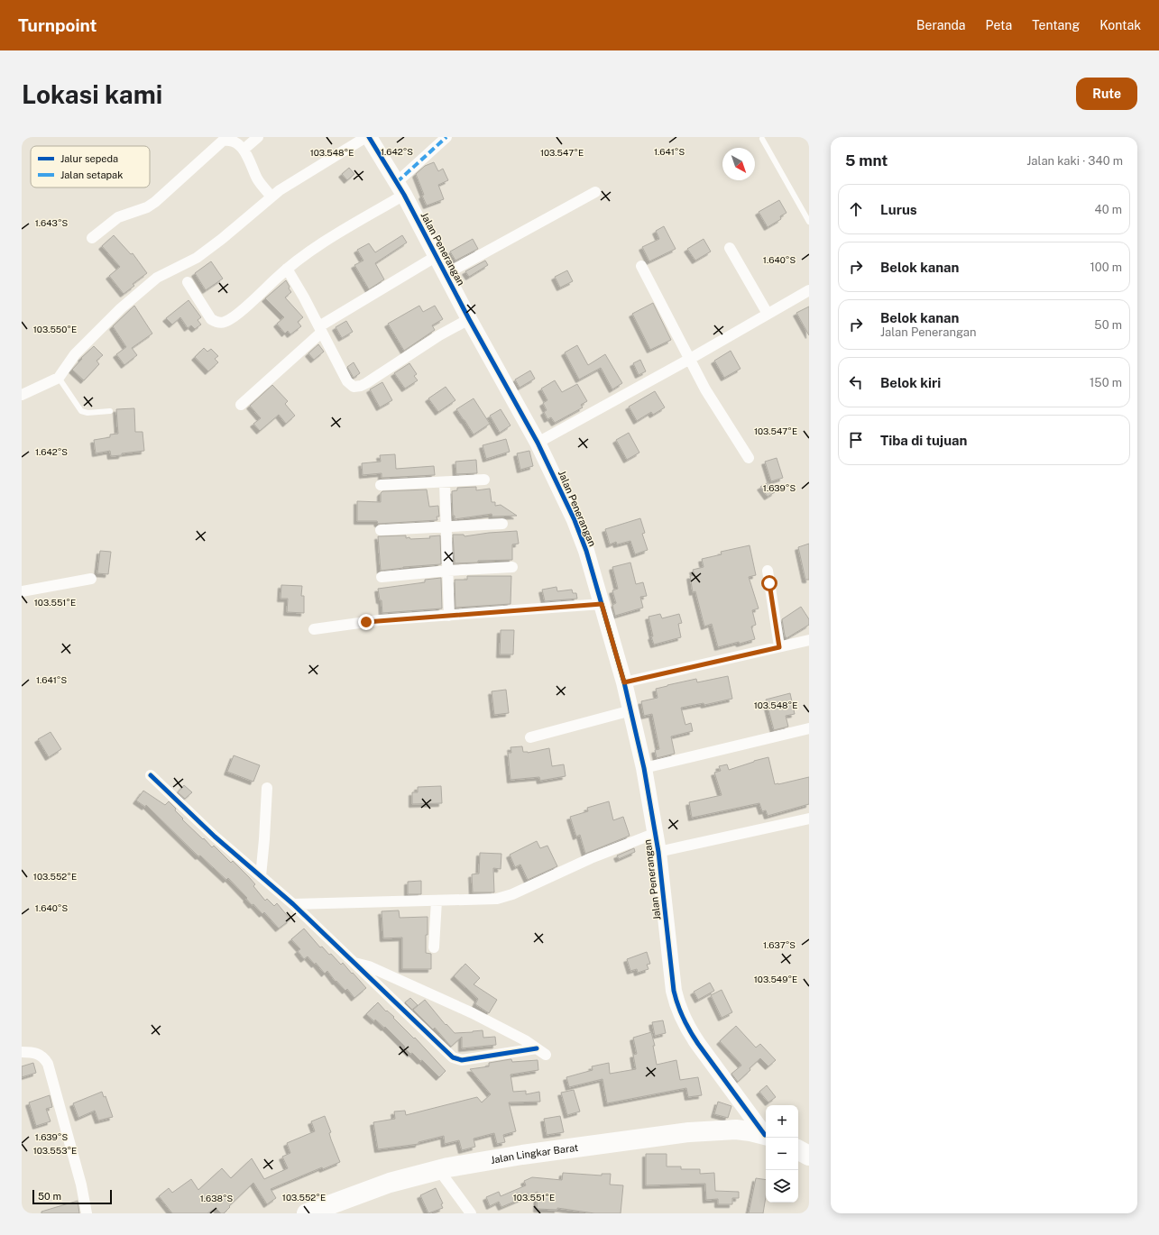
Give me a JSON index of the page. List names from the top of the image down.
{
  "streets": {
    "highway": ["Jalan Lingkar Barat"],
    "street": ["Jalan Penerangan"]
  },
  "legend": ["Jalur sepeda", "Jalan setapak"],
  "scale_bar": "50 m",
  "north": "bottom right",
  "page": {
    "header": "Turnpoint",
    "nav": [
      "Beranda",
      "Peta",
      "Tentang",
      "Kontak"
    ],
    "buttons": "Rute",
    "title": "Lokasi kami",
    "heading": ["5 mnt", "Jalan kaki · 340 m"],
    "list": [
      ["Lurus", "40 m"],
      ["Belok kanan", "100 m"],
      ["Belok kanan", "Jalan Penerangan", "50 m"],
      ["Belok kiri", "150 m"],
      "Tiba di tujuan"
    ],
    "map_buttons": ["+", "−"],
    "scale": "50 m"
  },
  "coordinates": [
    "1.642°S",
    "1.641°S",
    "103.547°E",
    "103.548°E",
    "1.643°S",
    "1.640°S",
    "103.550°E",
    "1.639°S",
    "103.551°E",
    "103.552°E",
    "1.637°S",
    "103.549°E",
    "103.553°E",
    "1.638°S"
  ]
}
